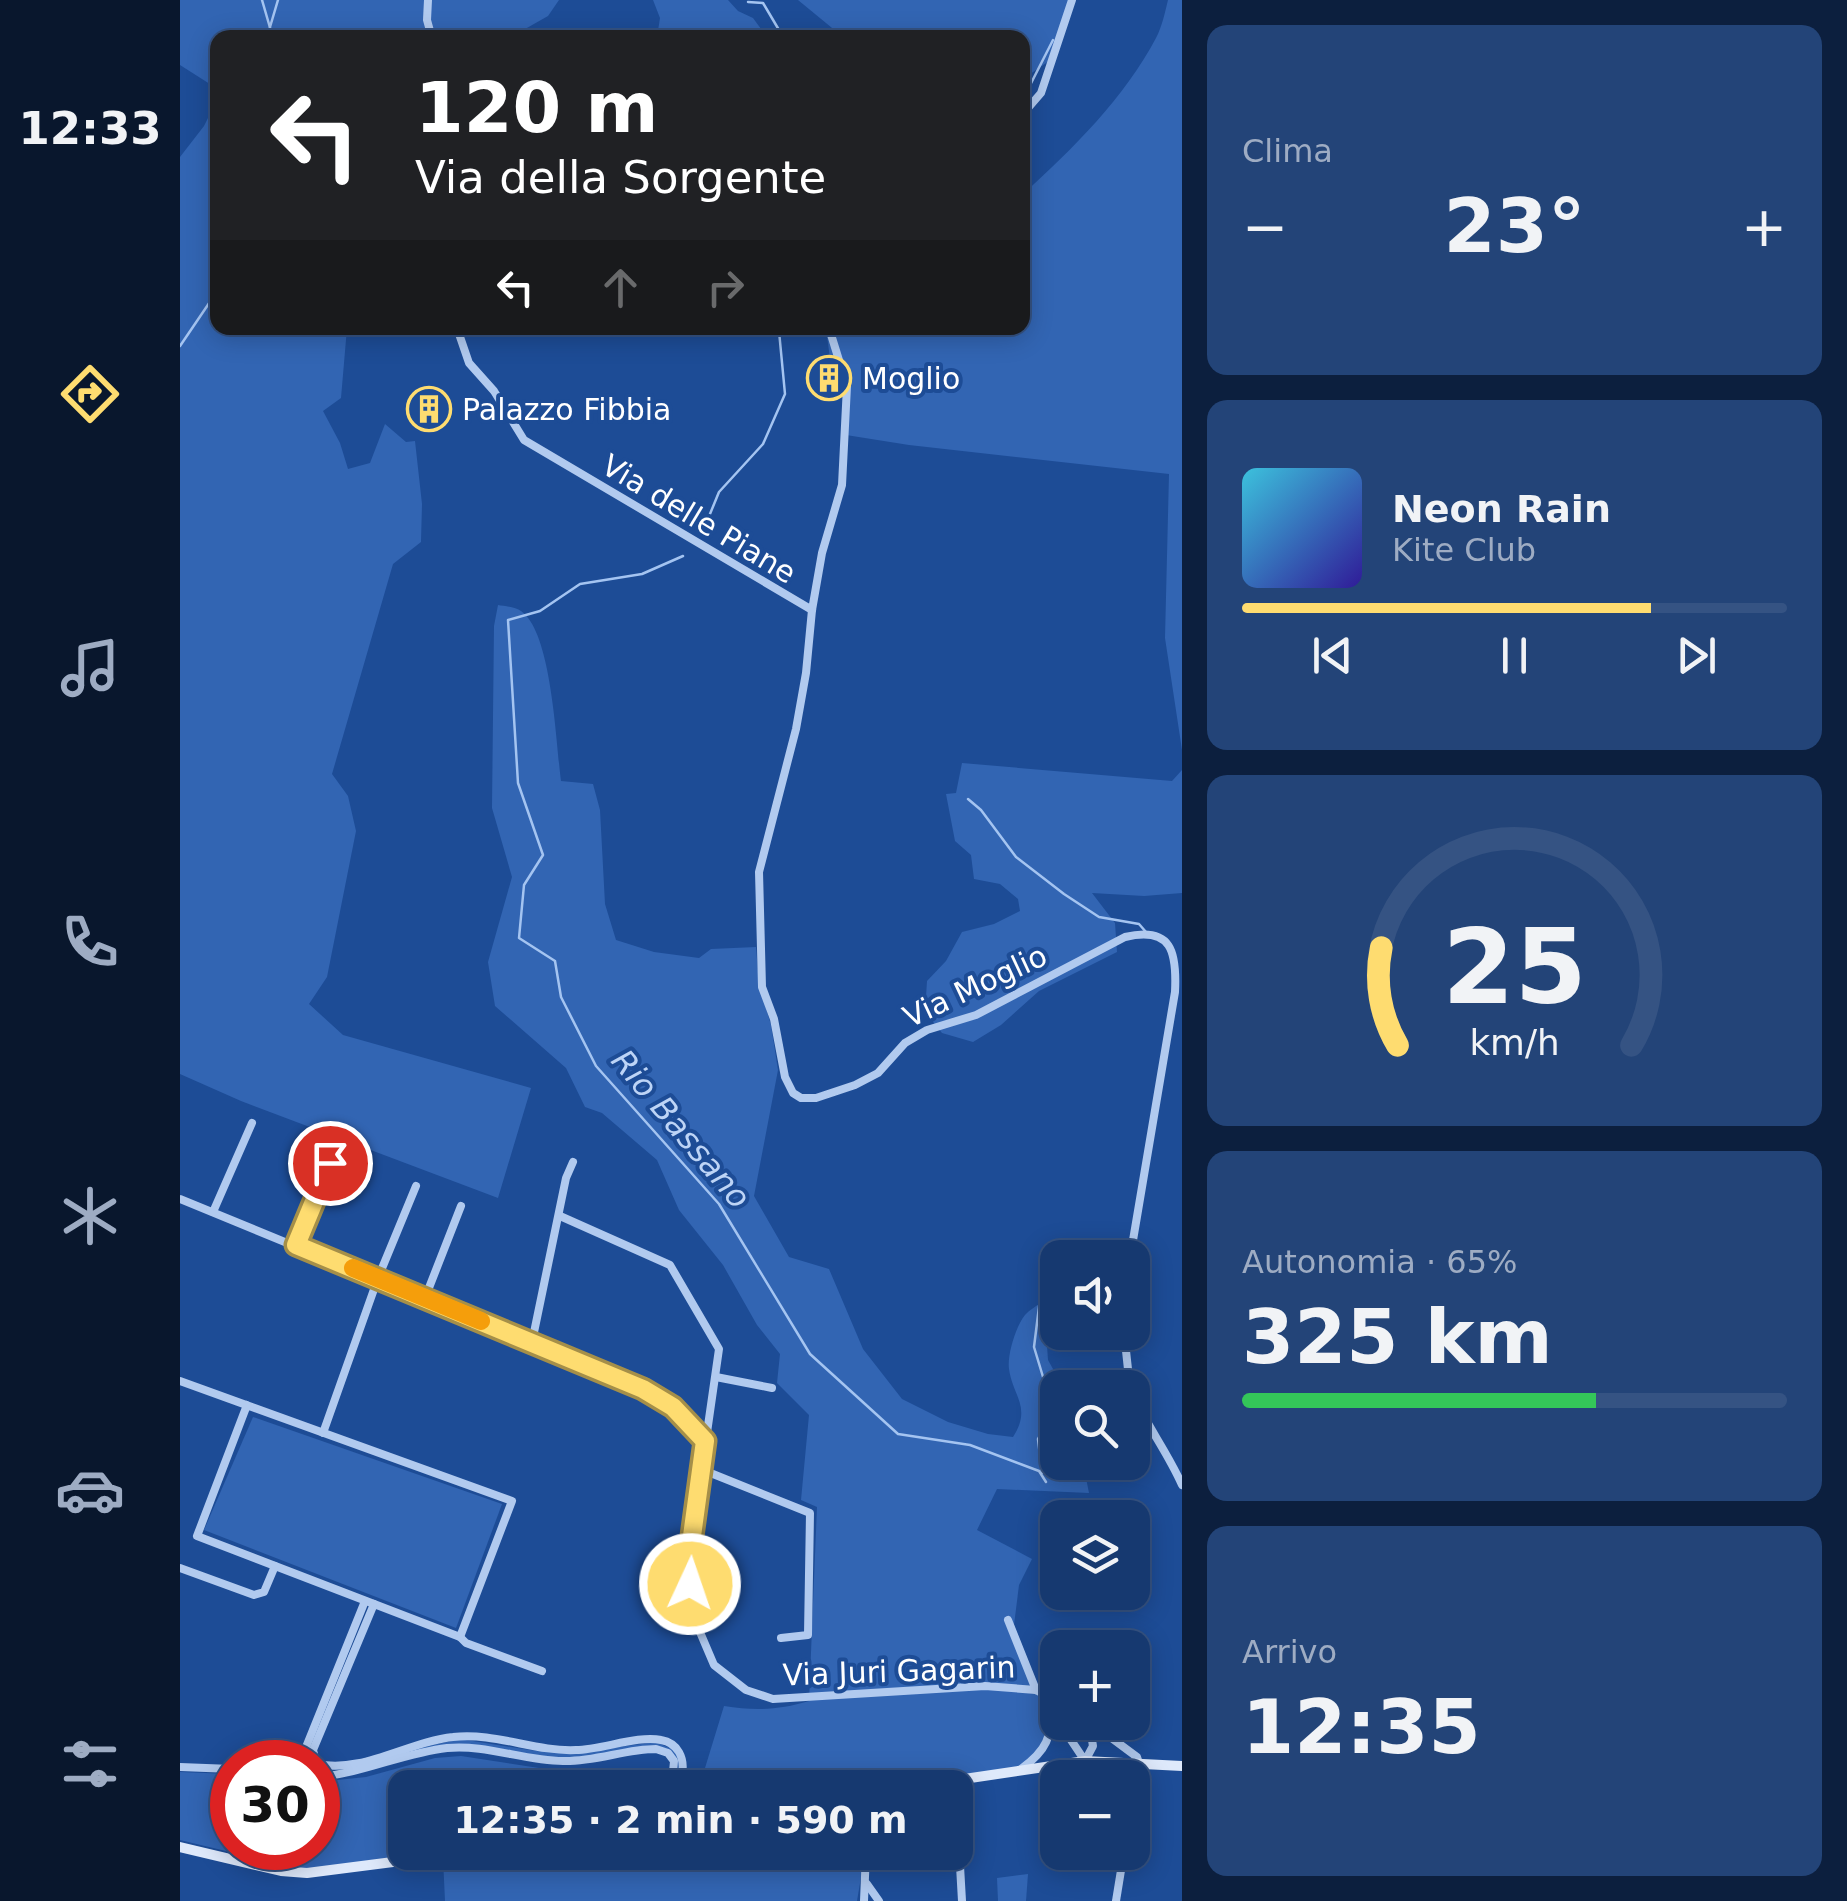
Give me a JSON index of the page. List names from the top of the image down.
{
  "streets": {
    "street": ["Via delle Piane", "Via Moglio", "Via Juri Gagarin"]
  },
  "crossings": [
    ["Via delle Piane", "Via Moglio"]
  ],
  "water": ["Rio Bassano"],
  "places": {
    "building": ["Moglio", "Palazzo Fibbia"]
  },
  "page": {
    "tabs": "12:33",
    "tile": [
      "Clima",
      ["Autonomia · 65%", "325 km"],
      ["Arrivo", "12:35"]
    ],
    "turn": ["120 m", "Via della Sorgente"],
    "heat": ["−", "23°", "+"],
    "song": ["Neon Rain", "Kite Club"],
    "map_buttons": ["+", "−"],
    "limit": "30",
    "trip": "12:35 · 2 min · 590 m",
    "gauge": ["25", "km/h"]
  }
}
